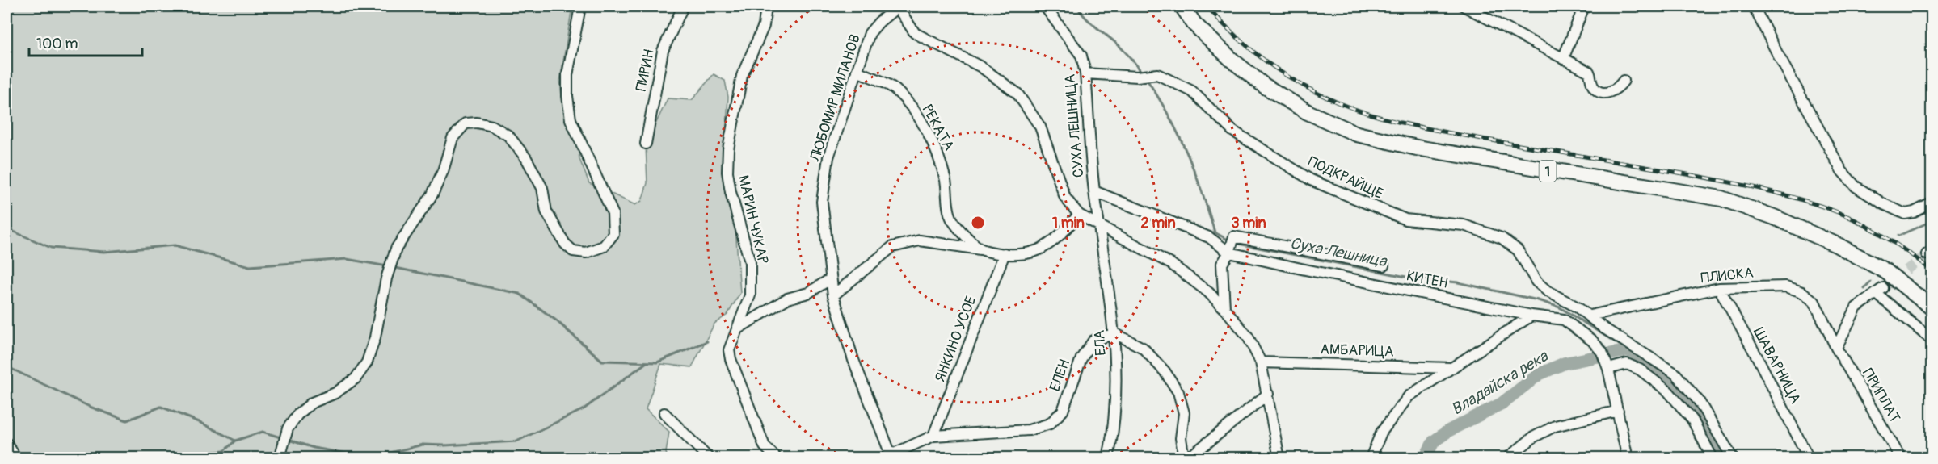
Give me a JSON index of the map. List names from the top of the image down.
{
  "streets": {
    "highway": ["1"],
    "street": [
      "ПИРИН",
      "ЛЮБОМИР МИЛАНОВ",
      "СУХА ЛЕШНИЦА",
      "РЕКАТА",
      "ПОДКРАЙЩЕ",
      "МАРИН ЧУКАР",
      "ПЛИСКА",
      "КИТЕН",
      "ЯНКИНО УСОЕ",
      "ЕЛА",
      "АМБАРИЦА",
      "ШАВАРНИЦА",
      "ЕЛЕН",
      "ПРИПЛАТ"
    ]
  },
  "crossings": [
    ["ЛЮБОМИР МИЛАНОВ", "РЕКАТА"],
    ["ЛЮБОМИР МИЛАНОВ", "ЕЛЕН"],
    ["СУХА ЛЕШНИЦА", "ПОДКРАЙЩЕ"],
    ["СУХА ЛЕШНИЦА", "КИТЕН"],
    ["СУХА ЛЕШНИЦА", "ЕЛА"],
    ["ПОДКРАЙЩЕ", "ПЛИСКА"],
    ["ПЛИСКА", "ШАВАРНИЦА"],
    ["ПЛИСКА", "ПРИПЛАТ"],
    ["ЯНКИНО УСОЕ", "ЕЛЕН"],
    ["ЕЛА", "ЕЛЕН"]
  ],
  "water": ["Суха Лешница", "Владайска река"],
  "scale_bar": "100 m",
  "rings": ["1 min", "2 min", "3 min"]
}
